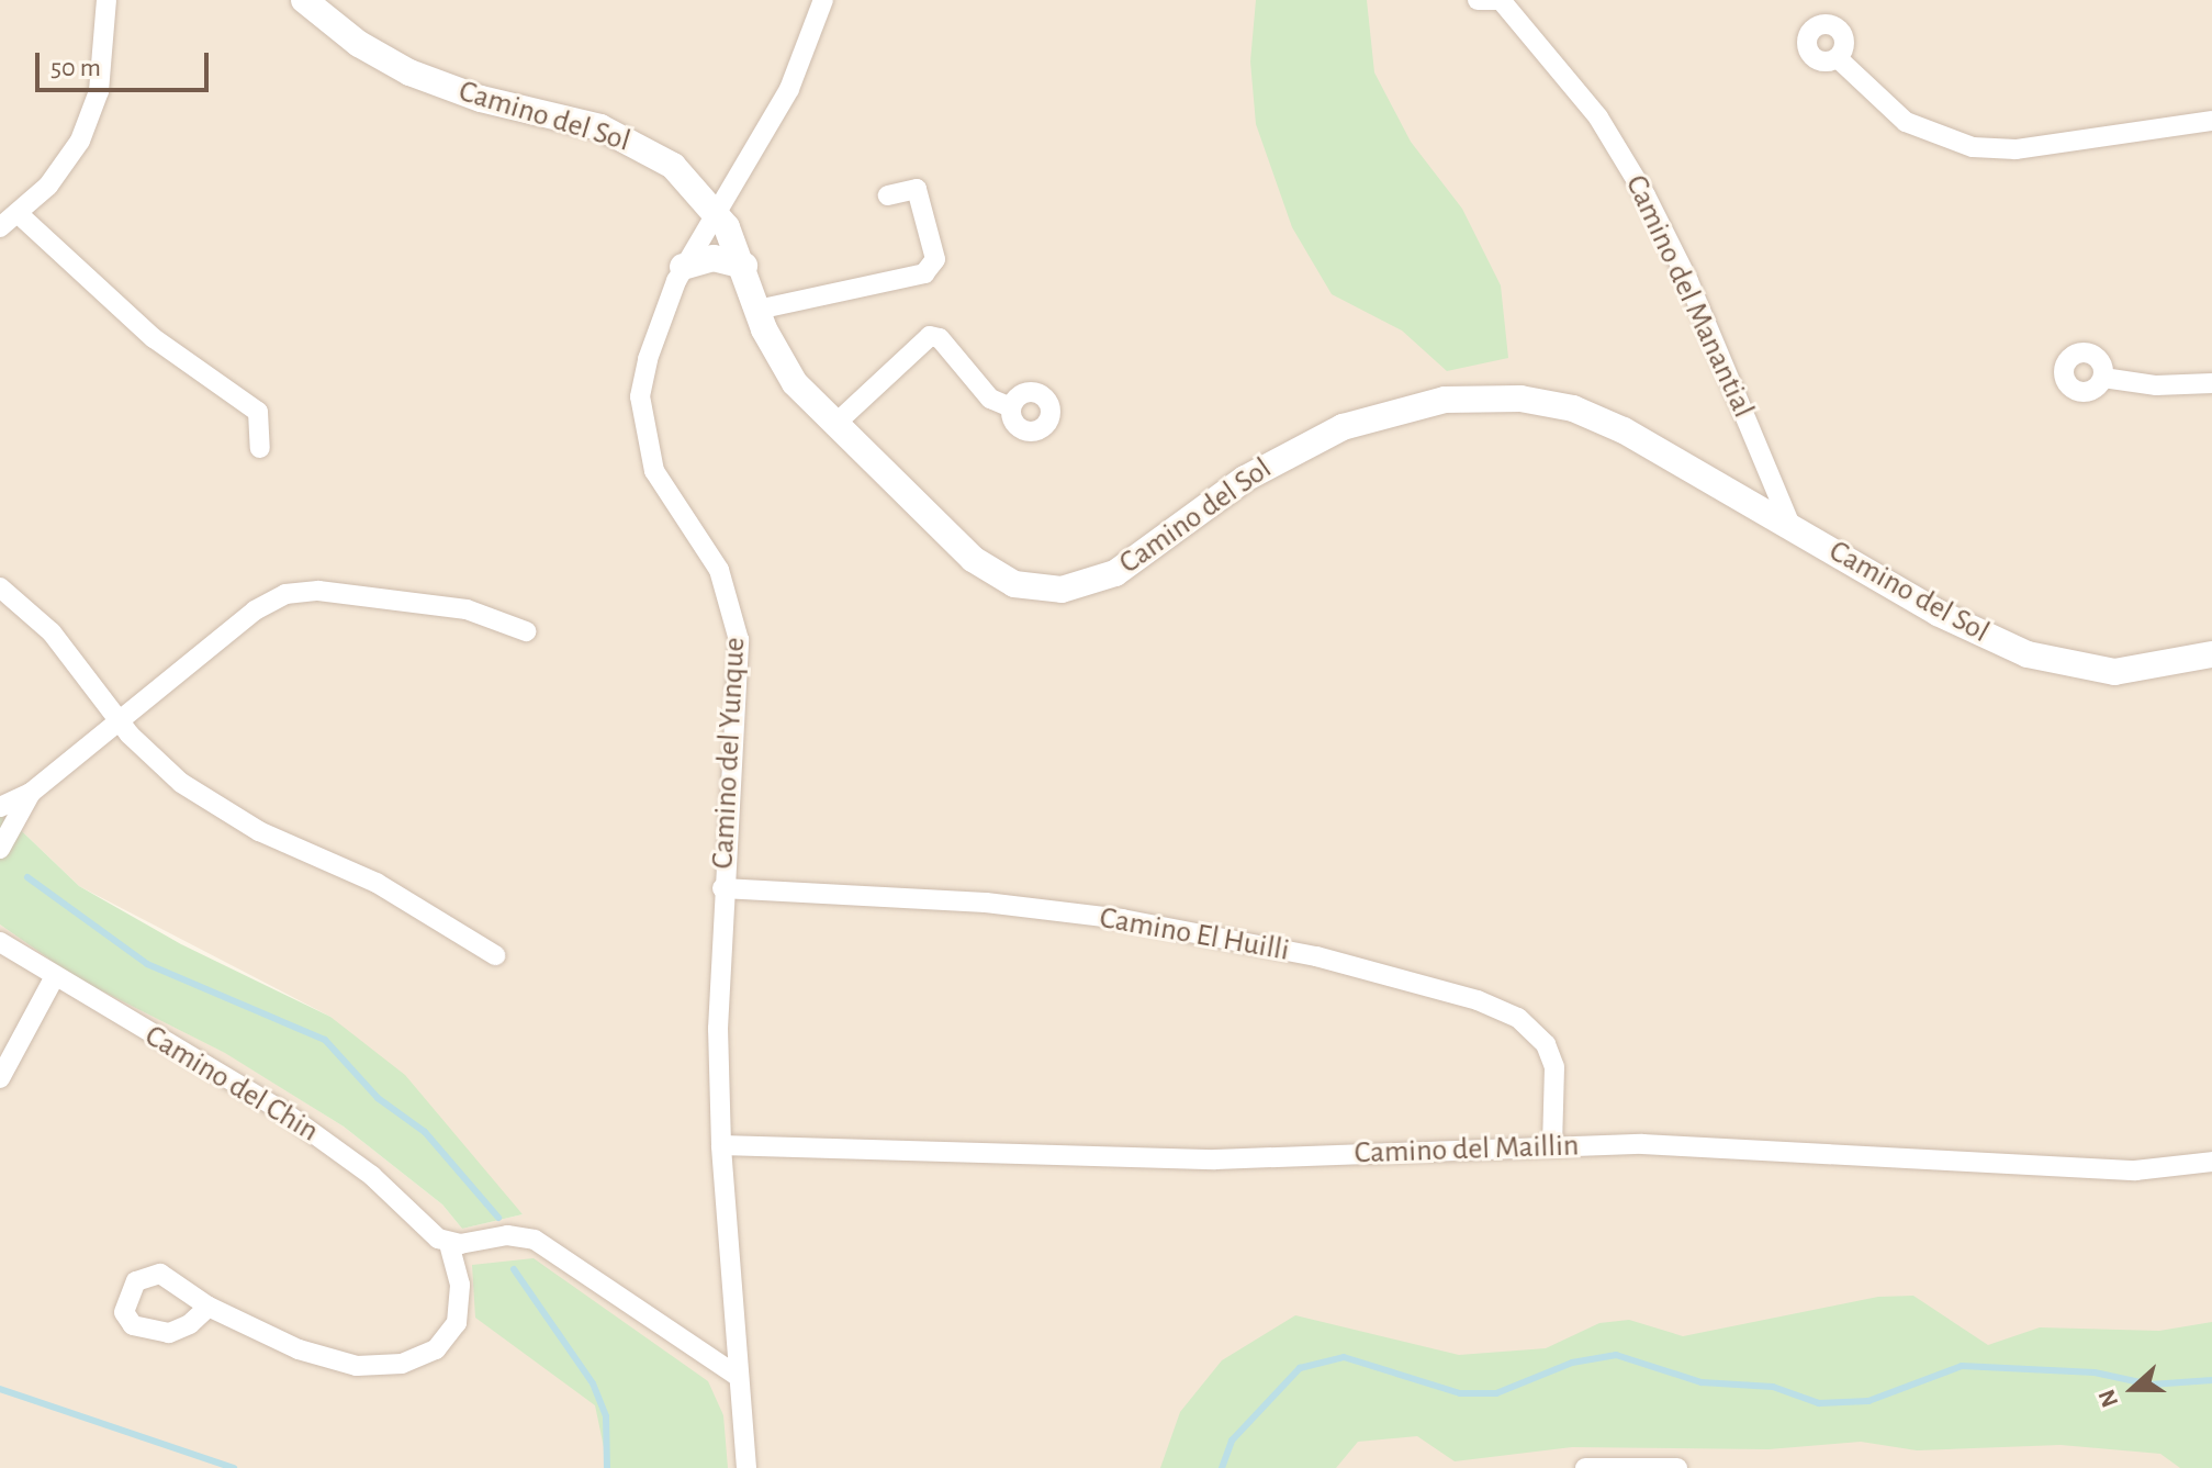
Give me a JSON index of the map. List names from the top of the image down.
{
  "streets": {
    "street": [
      "Camino del Sol",
      "Camino del Manantial",
      "Camino del Yunque",
      "Camino El Huilli",
      "Camino del Chin",
      "Camino del Maillin"
    ]
  },
  "crossings": [
    ["Camino del Sol", "Camino del Manantial"],
    ["Camino del Sol", "Camino del Yunque"],
    ["Camino del Yunque", "Camino El Huilli"],
    ["Camino del Yunque", "Camino del Maillin"],
    ["Camino El Huilli", "Camino del Maillin"]
  ],
  "scale_bar": "50 m",
  "north": "left"
}
